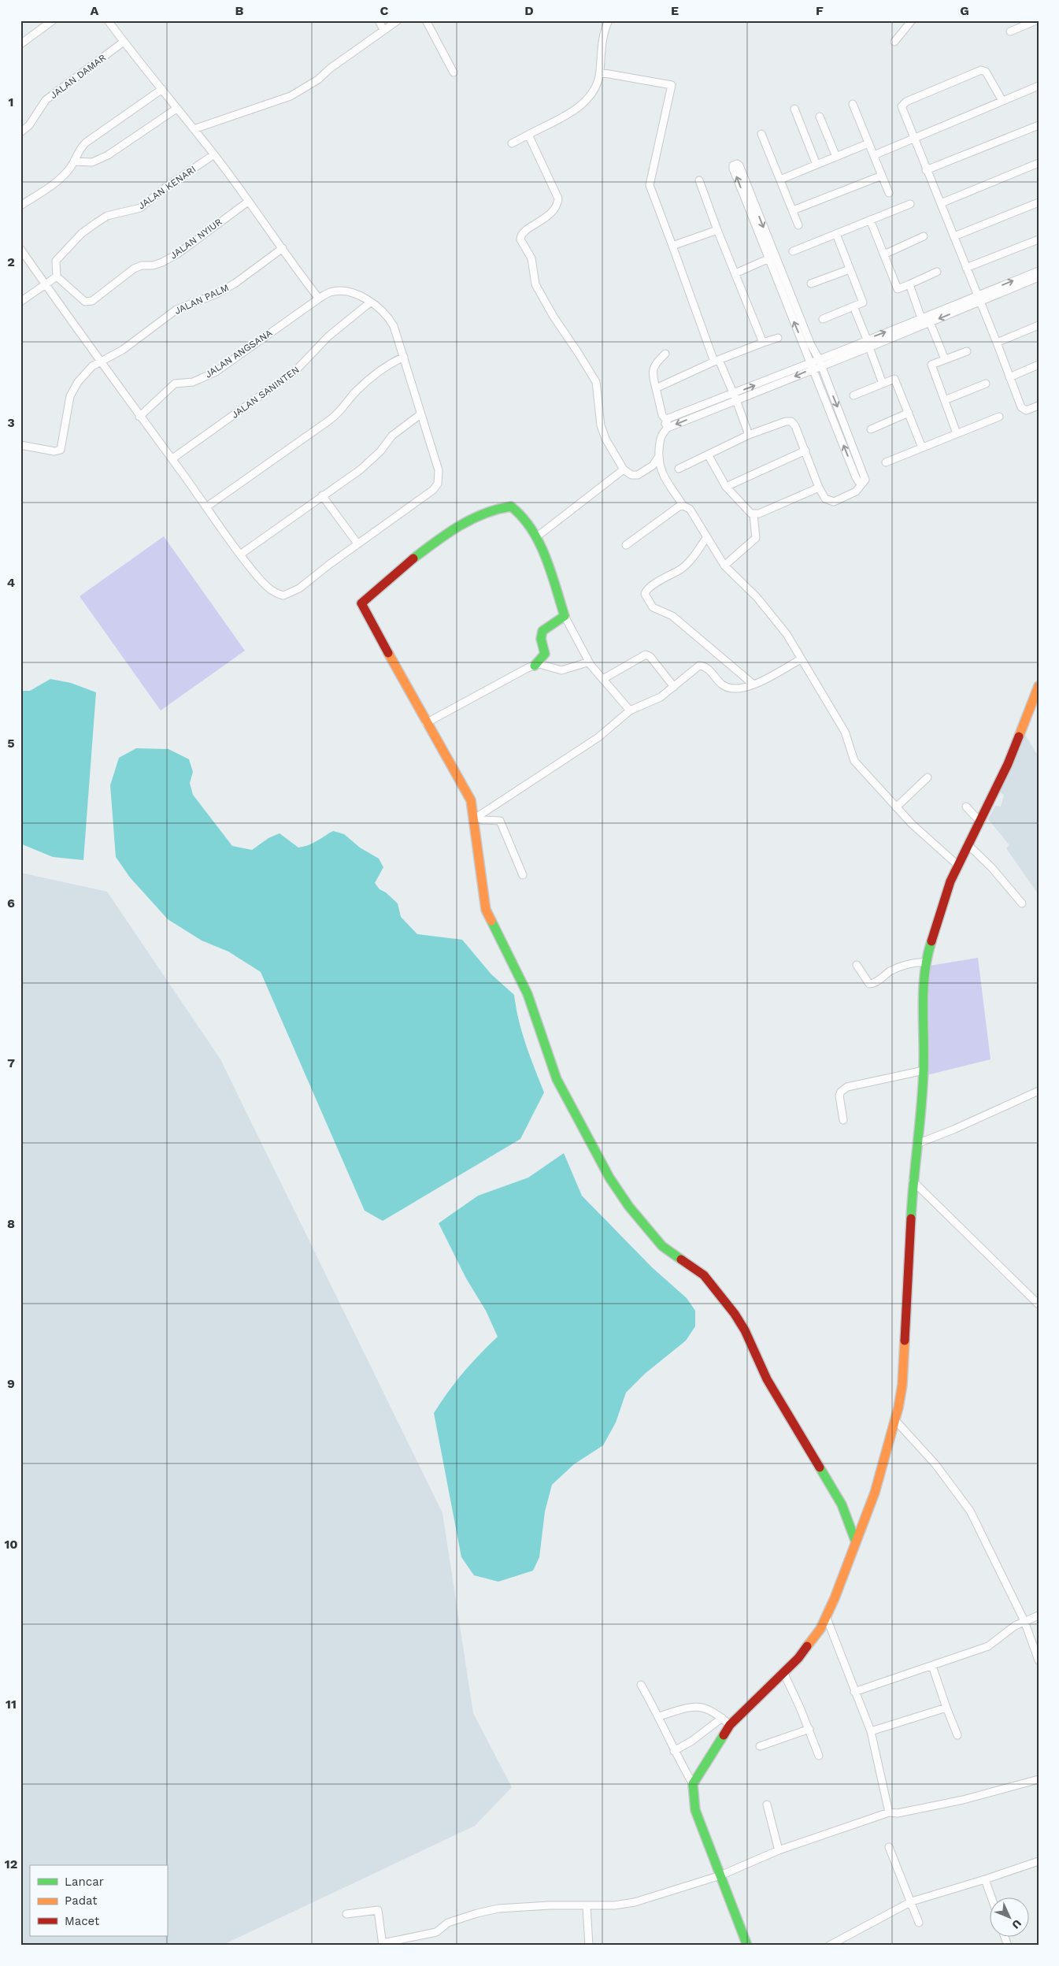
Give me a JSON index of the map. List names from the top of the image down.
{
  "streets": {
    "street": [
      "JALAN DAMAR",
      "JALAN KENARI",
      "JALAN NYIUR",
      "JALAN PALM",
      "JALAN ANGSANA",
      "JALAN SANINTEN"
    ]
  },
  "crossings": [
    ["JALAN KENARI", "JALAN NYIUR"],
    ["JALAN PALM", "JALAN ANGSANA"],
    ["JALAN ANGSANA", "JALAN SANINTEN"]
  ],
  "legend": ["Lancar", "Padat", "Macet"],
  "north": "bottom right",
  "grid": {
    "columns": [
      "A",
      "B",
      "C",
      "D",
      "E",
      "F",
      "G"
    ],
    "rows": [
      "1",
      "2",
      "3",
      "4",
      "5",
      "6",
      "7",
      "8",
      "9",
      "10",
      "11",
      "12"
    ]
  }
}
